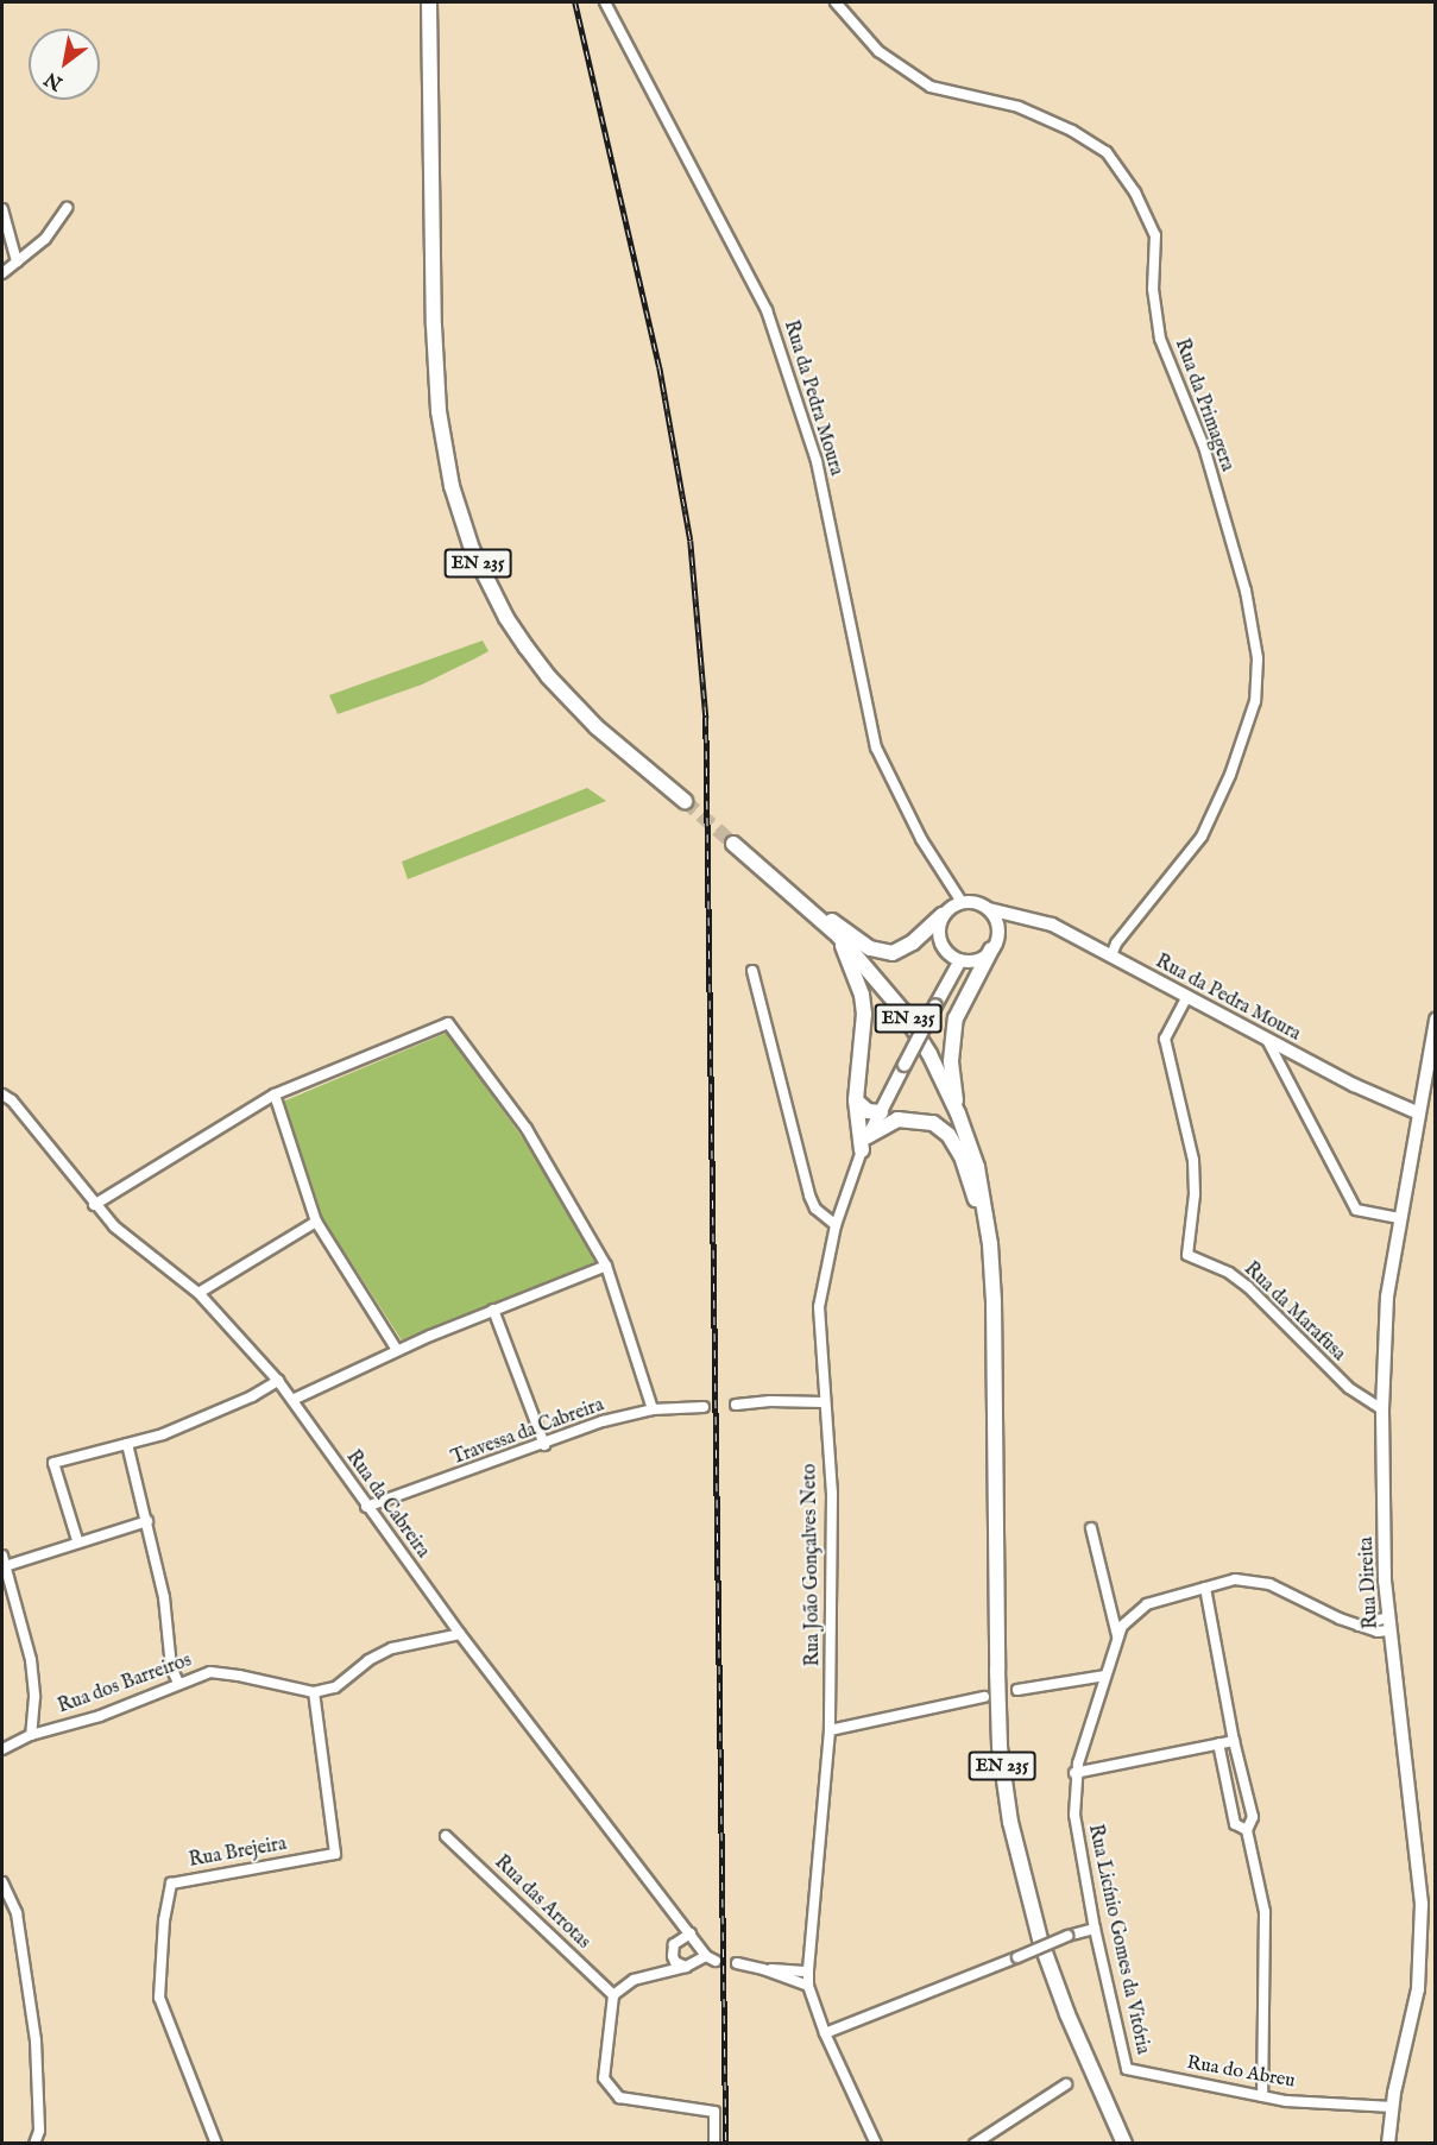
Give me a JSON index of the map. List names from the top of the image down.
{
  "streets": {
    "main road": [
      "Rua da Pedra Moura",
      "EN 235",
      "Rua João Gonçalves Neto",
      "Rua Direita"
    ],
    "street": [
      "Rua da Primagera",
      "Rua da Marafusa",
      "Travessa da Cabreira",
      "Rua da Cabreira",
      "Rua dos Barreiros",
      "Rua Brejeira",
      "Rua das Arrotas",
      "Rua Licínio Gomes da Vitória",
      "Rua do Abreu"
    ]
  },
  "crossings": [
    ["Rua da Pedra Moura", "Rua da Primagera"],
    ["Rua da Pedra Moura", "Rua da Marafusa"],
    ["Rua da Pedra Moura", "Rua João Gonçalves Neto"],
    ["Rua da Pedra Moura", "Rua Direita"],
    ["Rua da Marafusa", "Rua Direita"],
    ["Travessa da Cabreira", "Rua da Cabreira"],
    ["Rua Direita", "Rua Licínio Gomes da Vitória"],
    ["Rua Direita", "Rua do Abreu"],
    ["Rua dos Barreiros", "Rua Brejeira"],
    ["Rua Licínio Gomes da Vitória", "Rua do Abreu"]
  ],
  "north": "bottom left"
}
